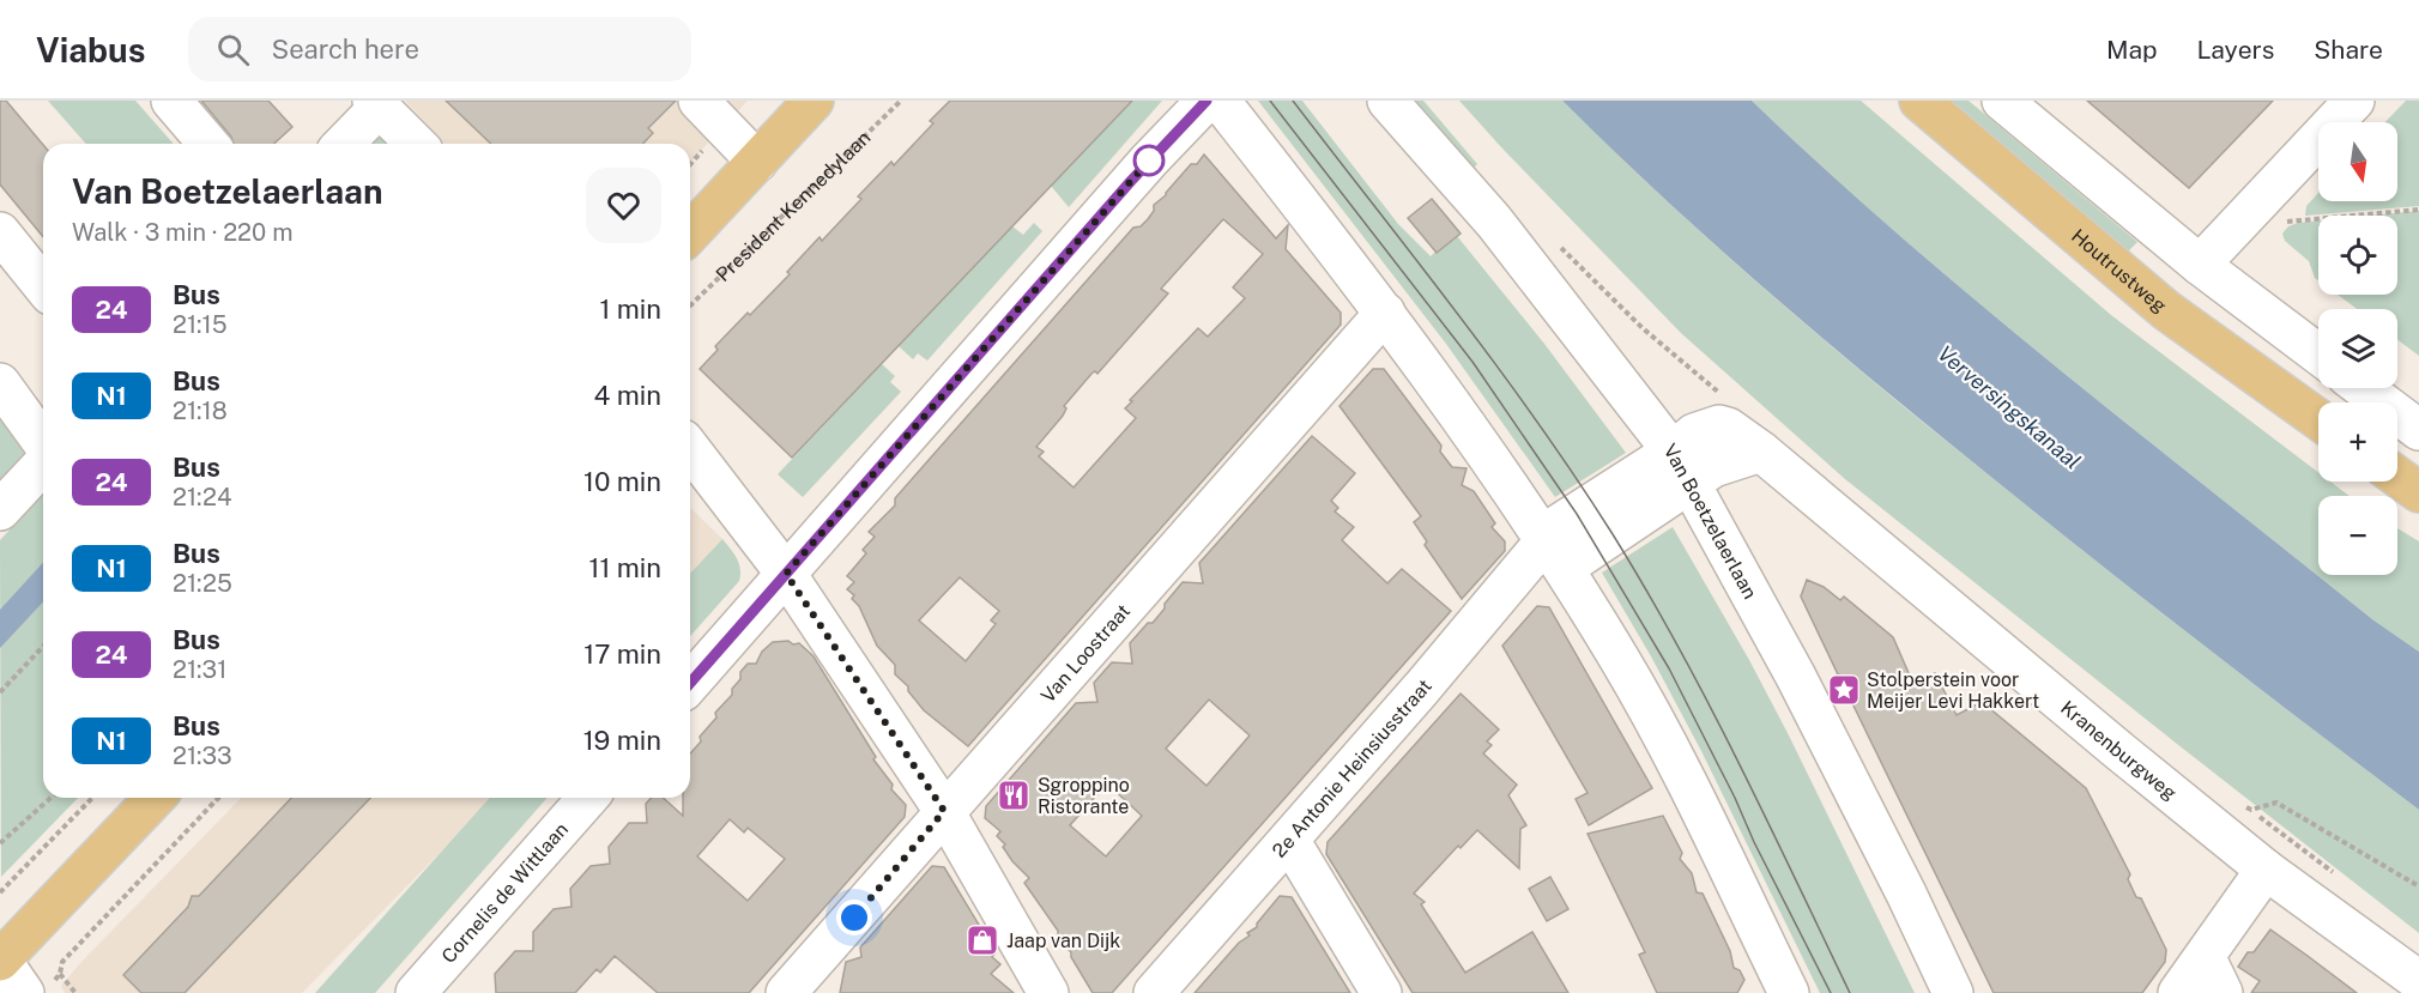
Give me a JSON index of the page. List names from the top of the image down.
{
  "streets": {
    "main road": ["Houtrustweg"],
    "street": [
      "Van Boetzelaerlaan",
      "Van Loostraat",
      "Kranenburgweg",
      "2e Antonie Heinsiusstraat",
      "Cornelis de Wittlaan"
    ],
    "path": ["President Kennedylaan"]
  },
  "crossings": [
    ["Van Boetzelaerlaan", "Kranenburgweg"],
    ["Kranenburgweg", "2e Antonie Heinsiusstraat"]
  ],
  "water": ["Verversingskanaal"],
  "places": {
    "place": ["Stolperstein voor Meijer Levi Hakkert"],
    "restaurant": ["Sgroppino Ristorante"],
    "shop": ["Jaap van Dijk"]
  },
  "lines": ["bus line 24"],
  "north": "bottom",
  "page": {
    "header": "Viabus",
    "search": "Search here",
    "nav": ["Map", "Layers", "Share"],
    "map_buttons": ["+", "−"],
    "heading": ["Van Boetzelaerlaan", "Walk · 3 min · 220 m"],
    "list": [
      {
        "mark": "24",
        "name": "Bus",
        "note": "21:15",
        "value": "1 min"
      },
      {
        "mark": "N1",
        "name": "Bus",
        "note": "21:18",
        "value": "4 min"
      },
      {
        "mark": "24",
        "name": "Bus",
        "note": "21:24",
        "value": "10 min"
      },
      {
        "mark": "N1",
        "name": "Bus",
        "note": "21:25",
        "value": "11 min"
      },
      {
        "mark": "24",
        "name": "Bus",
        "note": "21:31",
        "value": "17 min"
      },
      {
        "mark": "N1",
        "name": "Bus",
        "note": "21:33",
        "value": "19 min"
      }
    ]
  }
}
